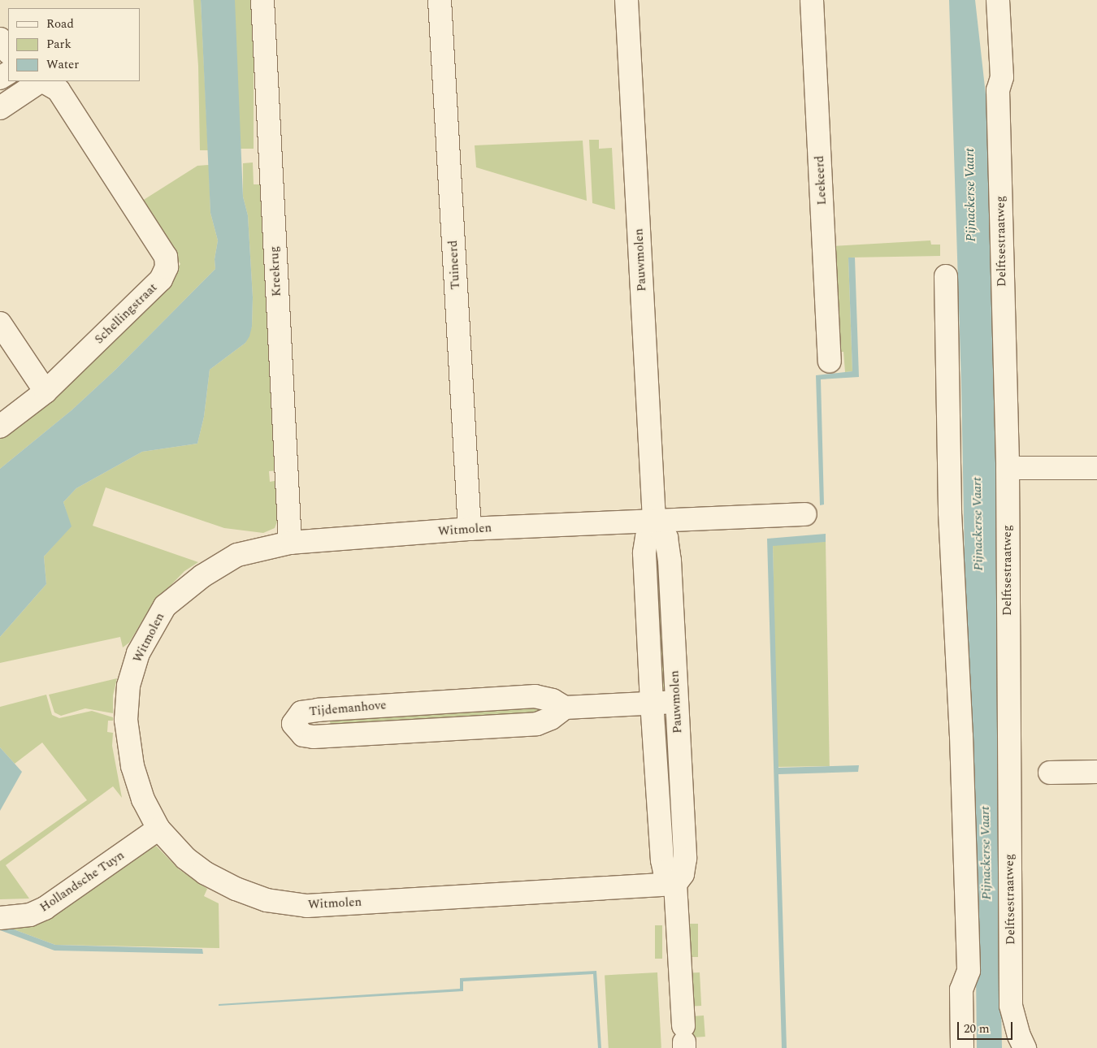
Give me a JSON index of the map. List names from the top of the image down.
{
  "streets": {
    "street": [
      "Leekeerd",
      "Delftsestraatweg",
      "Pauwmolen",
      "Tuineerd",
      "Kreekrug",
      "Schellingstraat",
      "Witmolen",
      "Tijdemanhove",
      "Hollandsche Tuyn"
    ]
  },
  "crossings": [
    ["Pauwmolen", "Witmolen"],
    ["Pauwmolen", "Tijdemanhove"],
    ["Tuineerd", "Witmolen"],
    ["Kreekrug", "Witmolen"],
    ["Witmolen", "Hollandsche Tuyn"]
  ],
  "water": ["Pijnackerse Vaart"],
  "legend": ["Road", "Park", "Water"],
  "scale_bar": "20 m"
}
